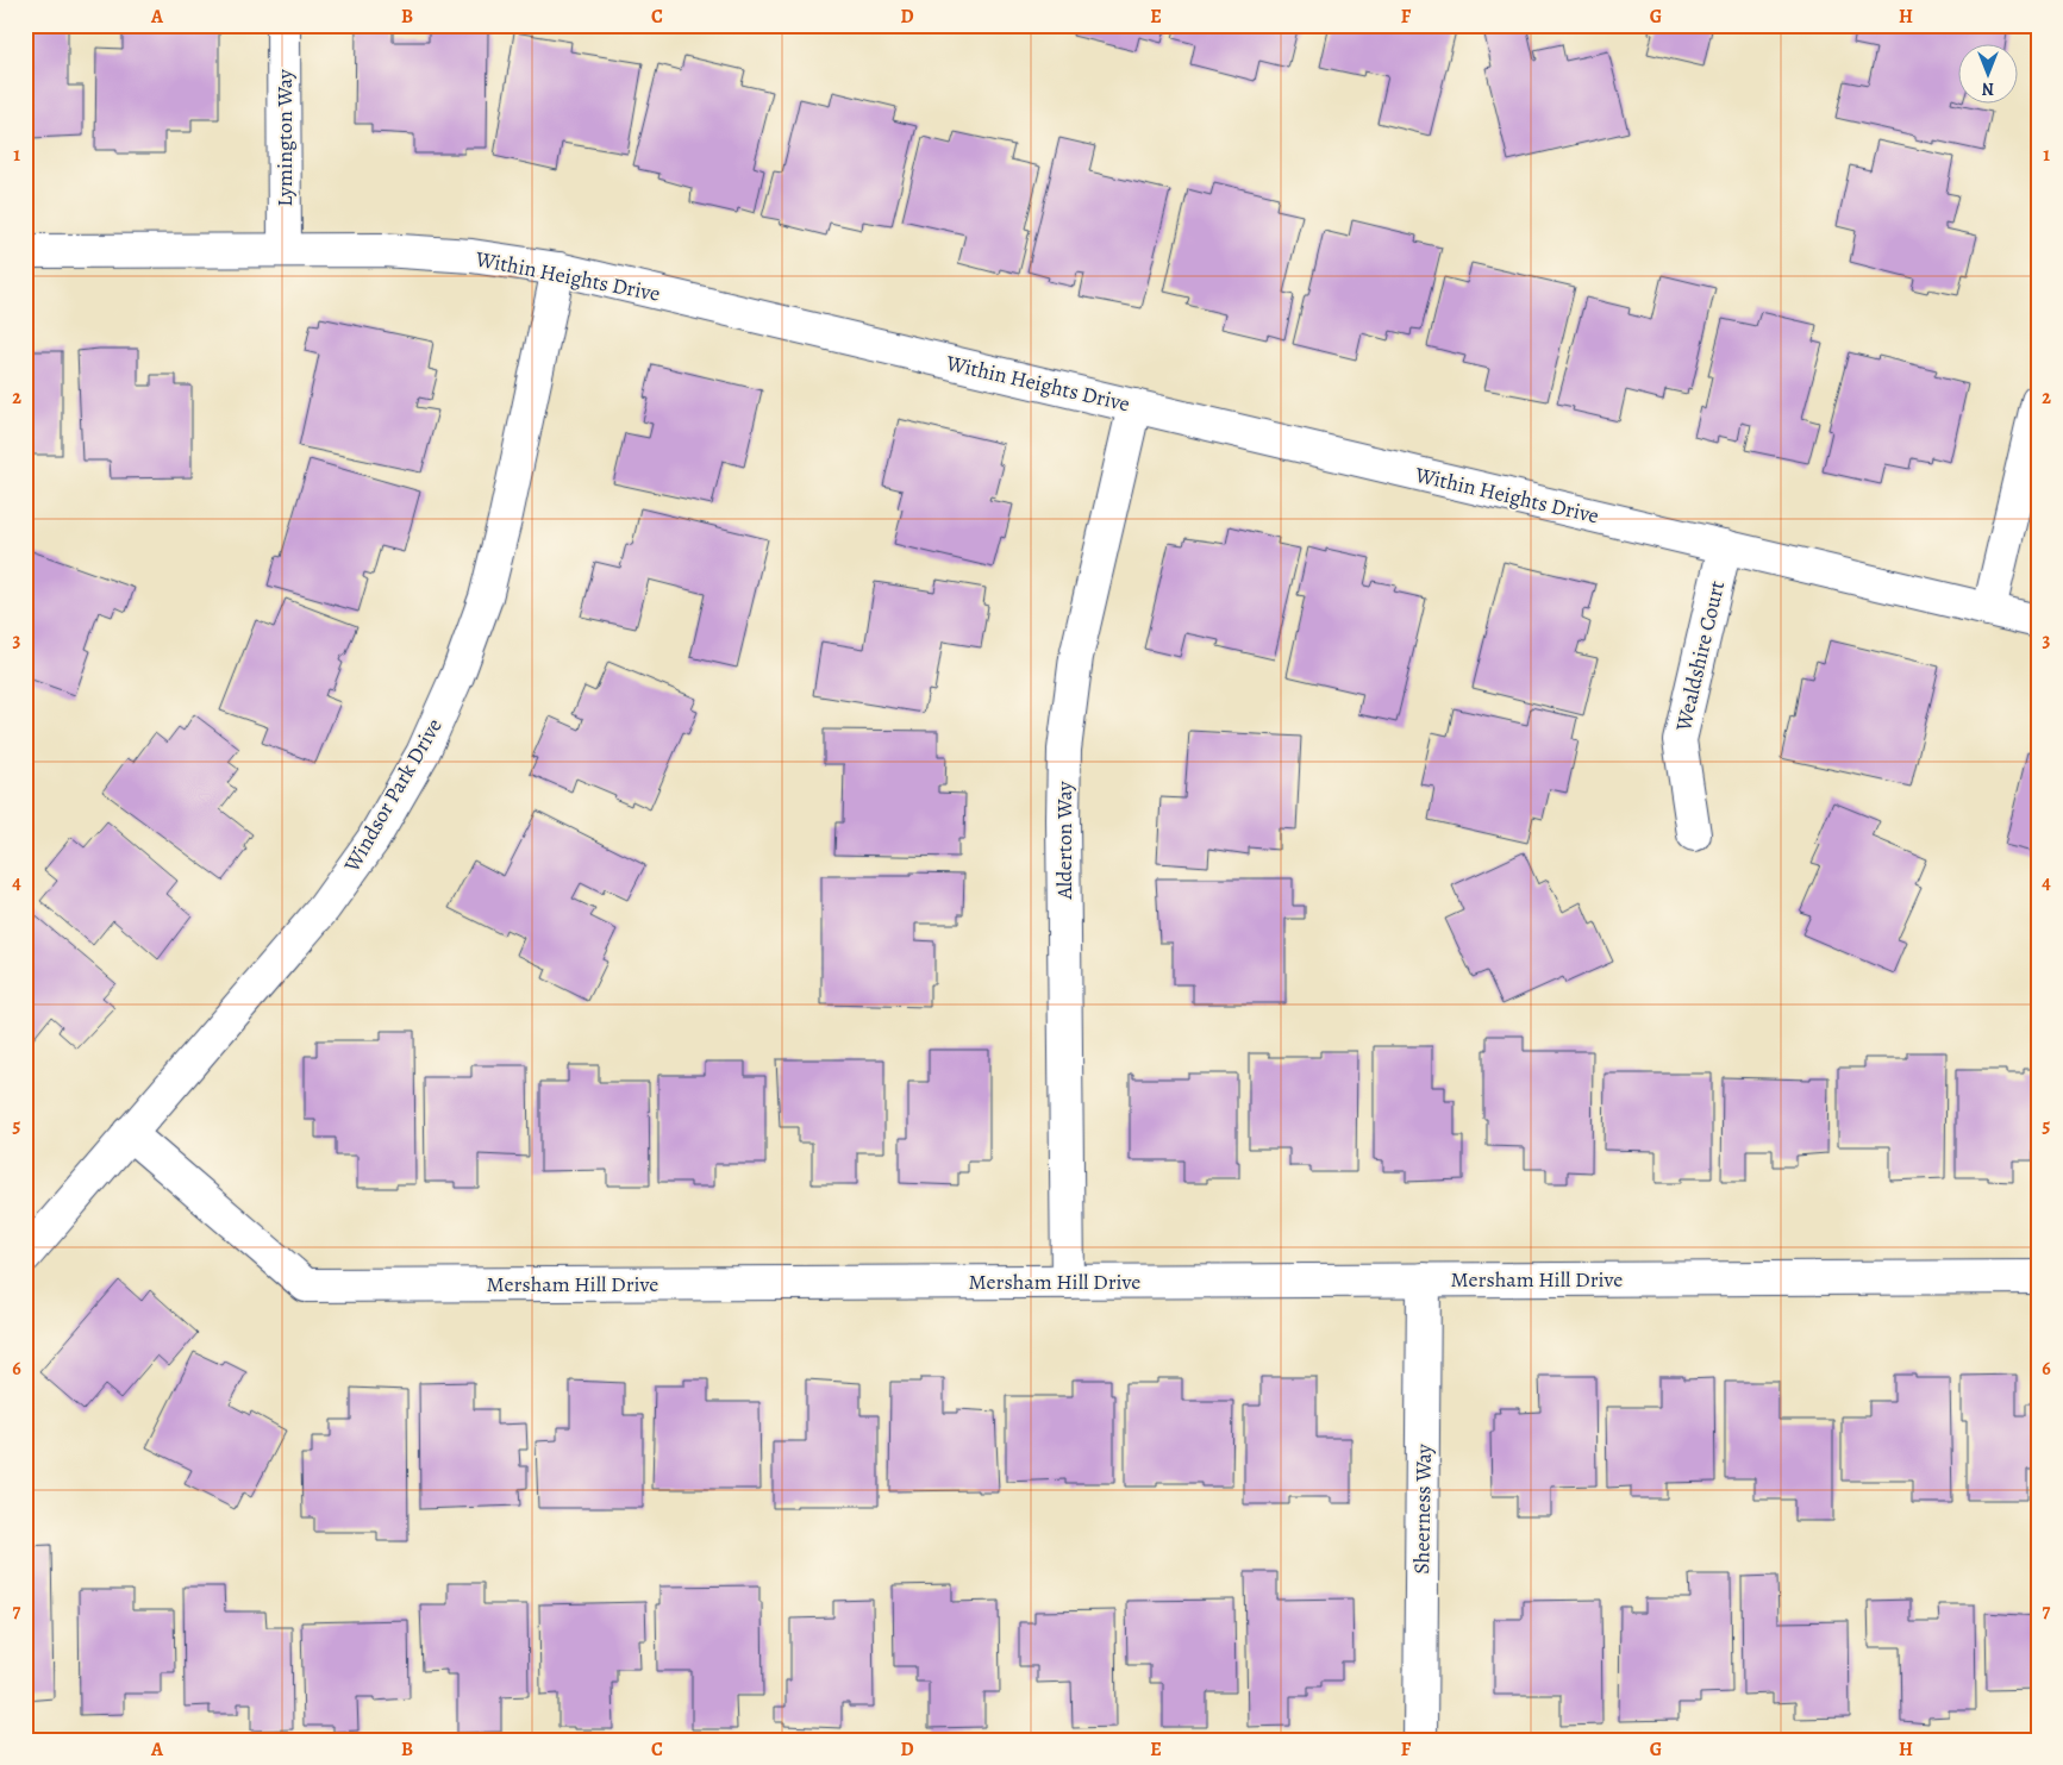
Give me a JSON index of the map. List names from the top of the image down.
{
  "streets": {
    "street": [
      "Lymington Way",
      "Within Heights Drive",
      "Wealdshire Court",
      "Windsor Park Drive",
      "Alderton Way",
      "Mersham Hill Drive",
      "Sheerness Way"
    ]
  },
  "crossings": [
    ["Lymington Way", "Within Heights Drive"],
    ["Within Heights Drive", "Wealdshire Court"],
    ["Within Heights Drive", "Windsor Park Drive"],
    ["Within Heights Drive", "Alderton Way"],
    ["Windsor Park Drive", "Mersham Hill Drive"],
    ["Alderton Way", "Mersham Hill Drive"],
    ["Mersham Hill Drive", "Sheerness Way"]
  ],
  "north": "bottom",
  "grid": {
    "columns": [
      "A",
      "B",
      "C",
      "D",
      "E",
      "F",
      "G",
      "H"
    ],
    "rows": [
      "1",
      "2",
      "3",
      "4",
      "5",
      "6",
      "7"
    ]
  }
}
